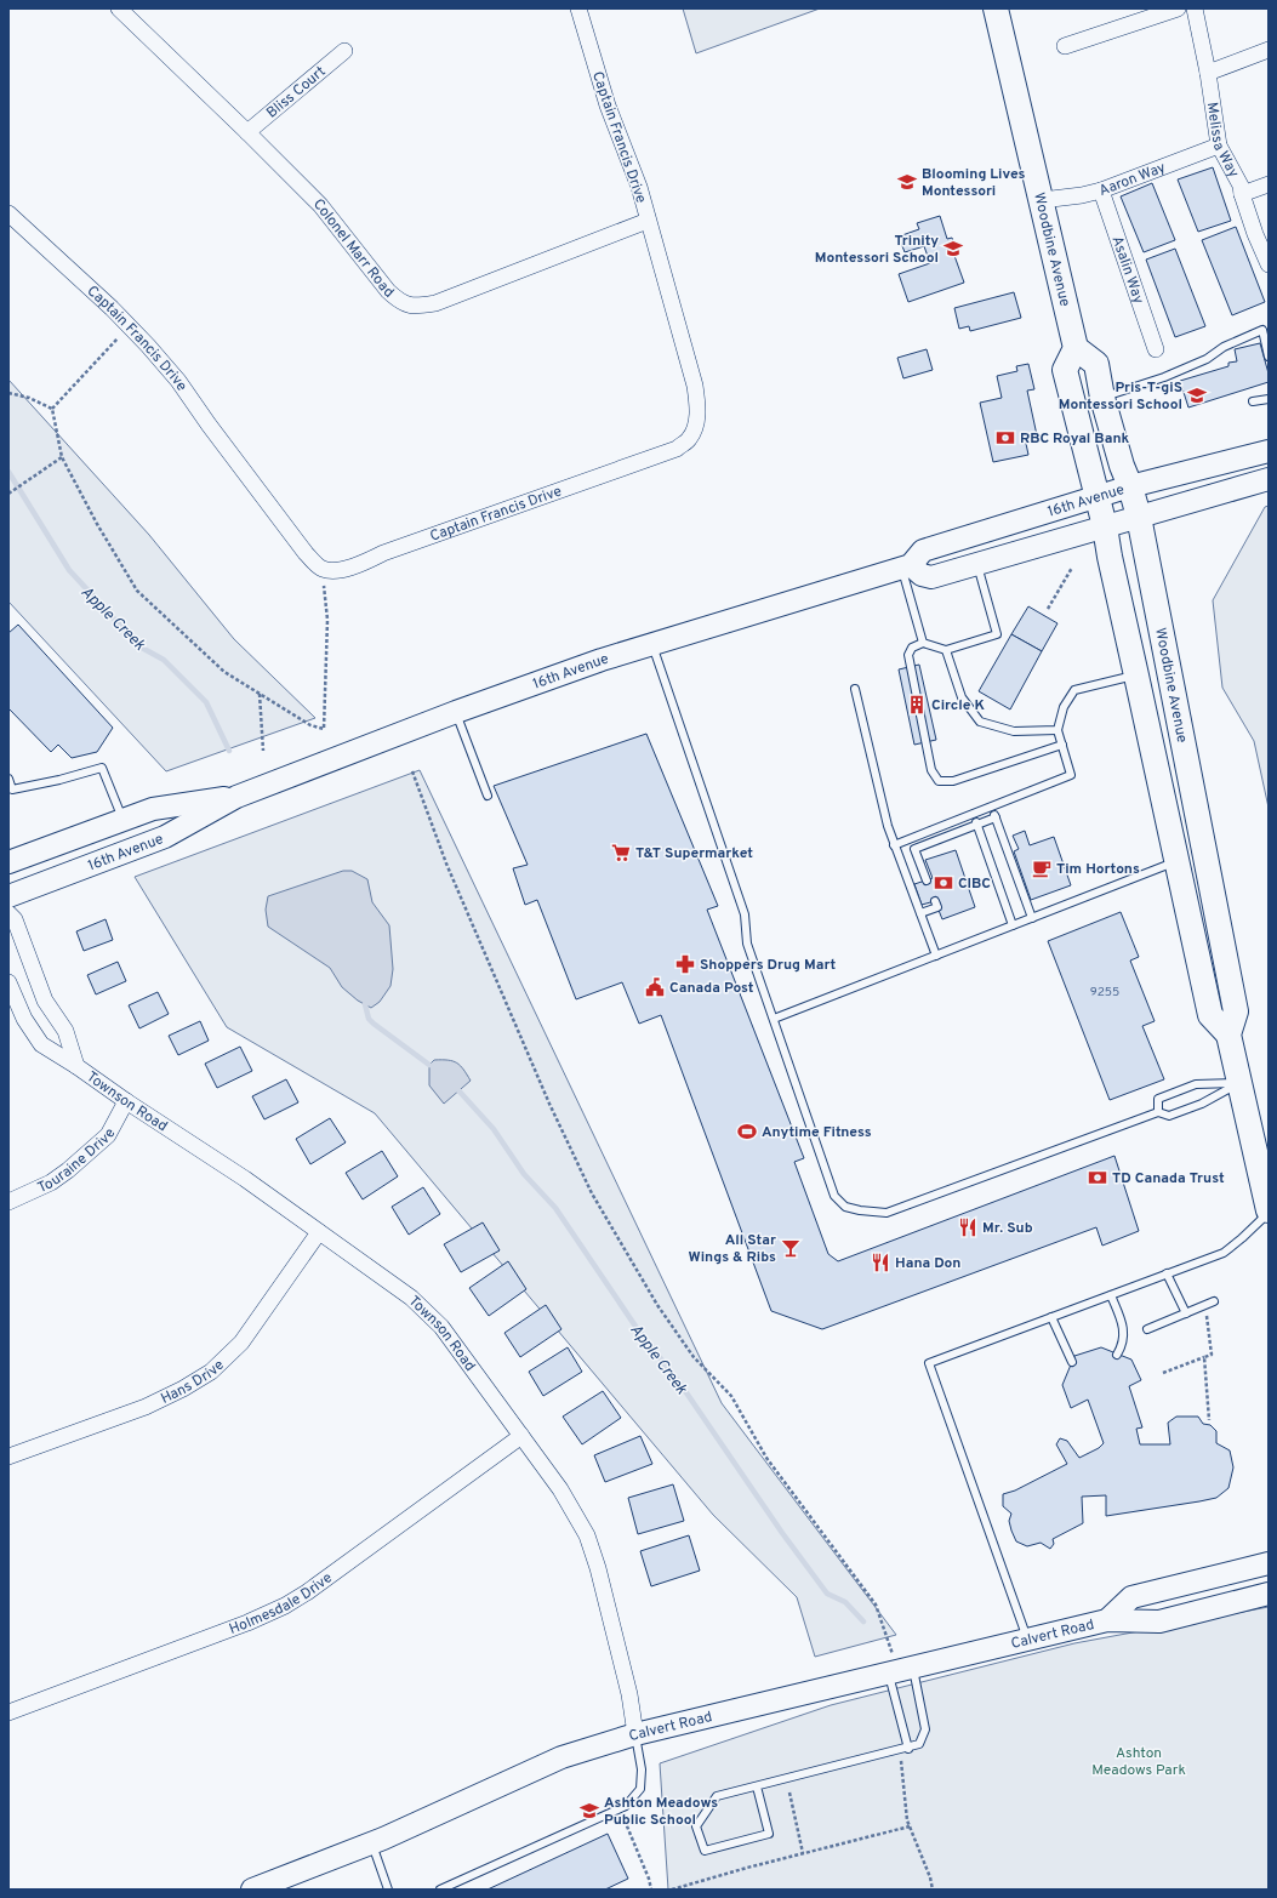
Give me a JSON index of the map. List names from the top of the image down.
{
  "streets": {
    "main road": ["Woodbine Avenue", "16th Avenue", "Calvert Road"],
    "street": [
      "Bliss Court",
      "Captain Francis Drive",
      "Melissa Way",
      "Aaron Way",
      "Colonel Marr Road",
      "Asalin Way",
      "Townson Road",
      "Touraine Drive",
      "Hans Drive",
      "Holmesdale Drive"
    ]
  },
  "crossings": [
    ["Bliss Court", "Colonel Marr Road"],
    ["Captain Francis Drive", "Colonel Marr Road"],
    ["Melissa Way", "Aaron Way"],
    ["Aaron Way", "Woodbine Avenue"],
    ["Aaron Way", "Asalin Way"],
    ["Woodbine Avenue", "16th Avenue"],
    ["Townson Road", "Touraine Drive"],
    ["Townson Road", "Hans Drive"],
    ["Townson Road", "Holmesdale Drive"],
    ["Townson Road", "Calvert Road"]
  ],
  "water": ["Apple Creek"],
  "parks": ["Ashton Meadows Park"],
  "places": {
    "school or university": [
      "Blooming Lives Montessori",
      "Trinity Montessori School",
      "Pris-T-giS Montessori School",
      "Ashton Meadows Public School"
    ],
    "bank": ["RBC Royal Bank", "CIBC", "TD Canada Trust"],
    "building": ["Circle K"],
    "supermarket": ["T&T Supermarket"],
    "cafe": ["Tim Hortons"],
    "pharmacy": ["Shoppers Drug Mart"],
    "public building": ["Canada Post"],
    "sports": ["Anytime Fitness"],
    "restaurant": ["Mr. Sub", "Hana Don"],
    "bar": ["All Star Wings & Ribs"]
  },
  "house_numbers": ["9255"]
}
